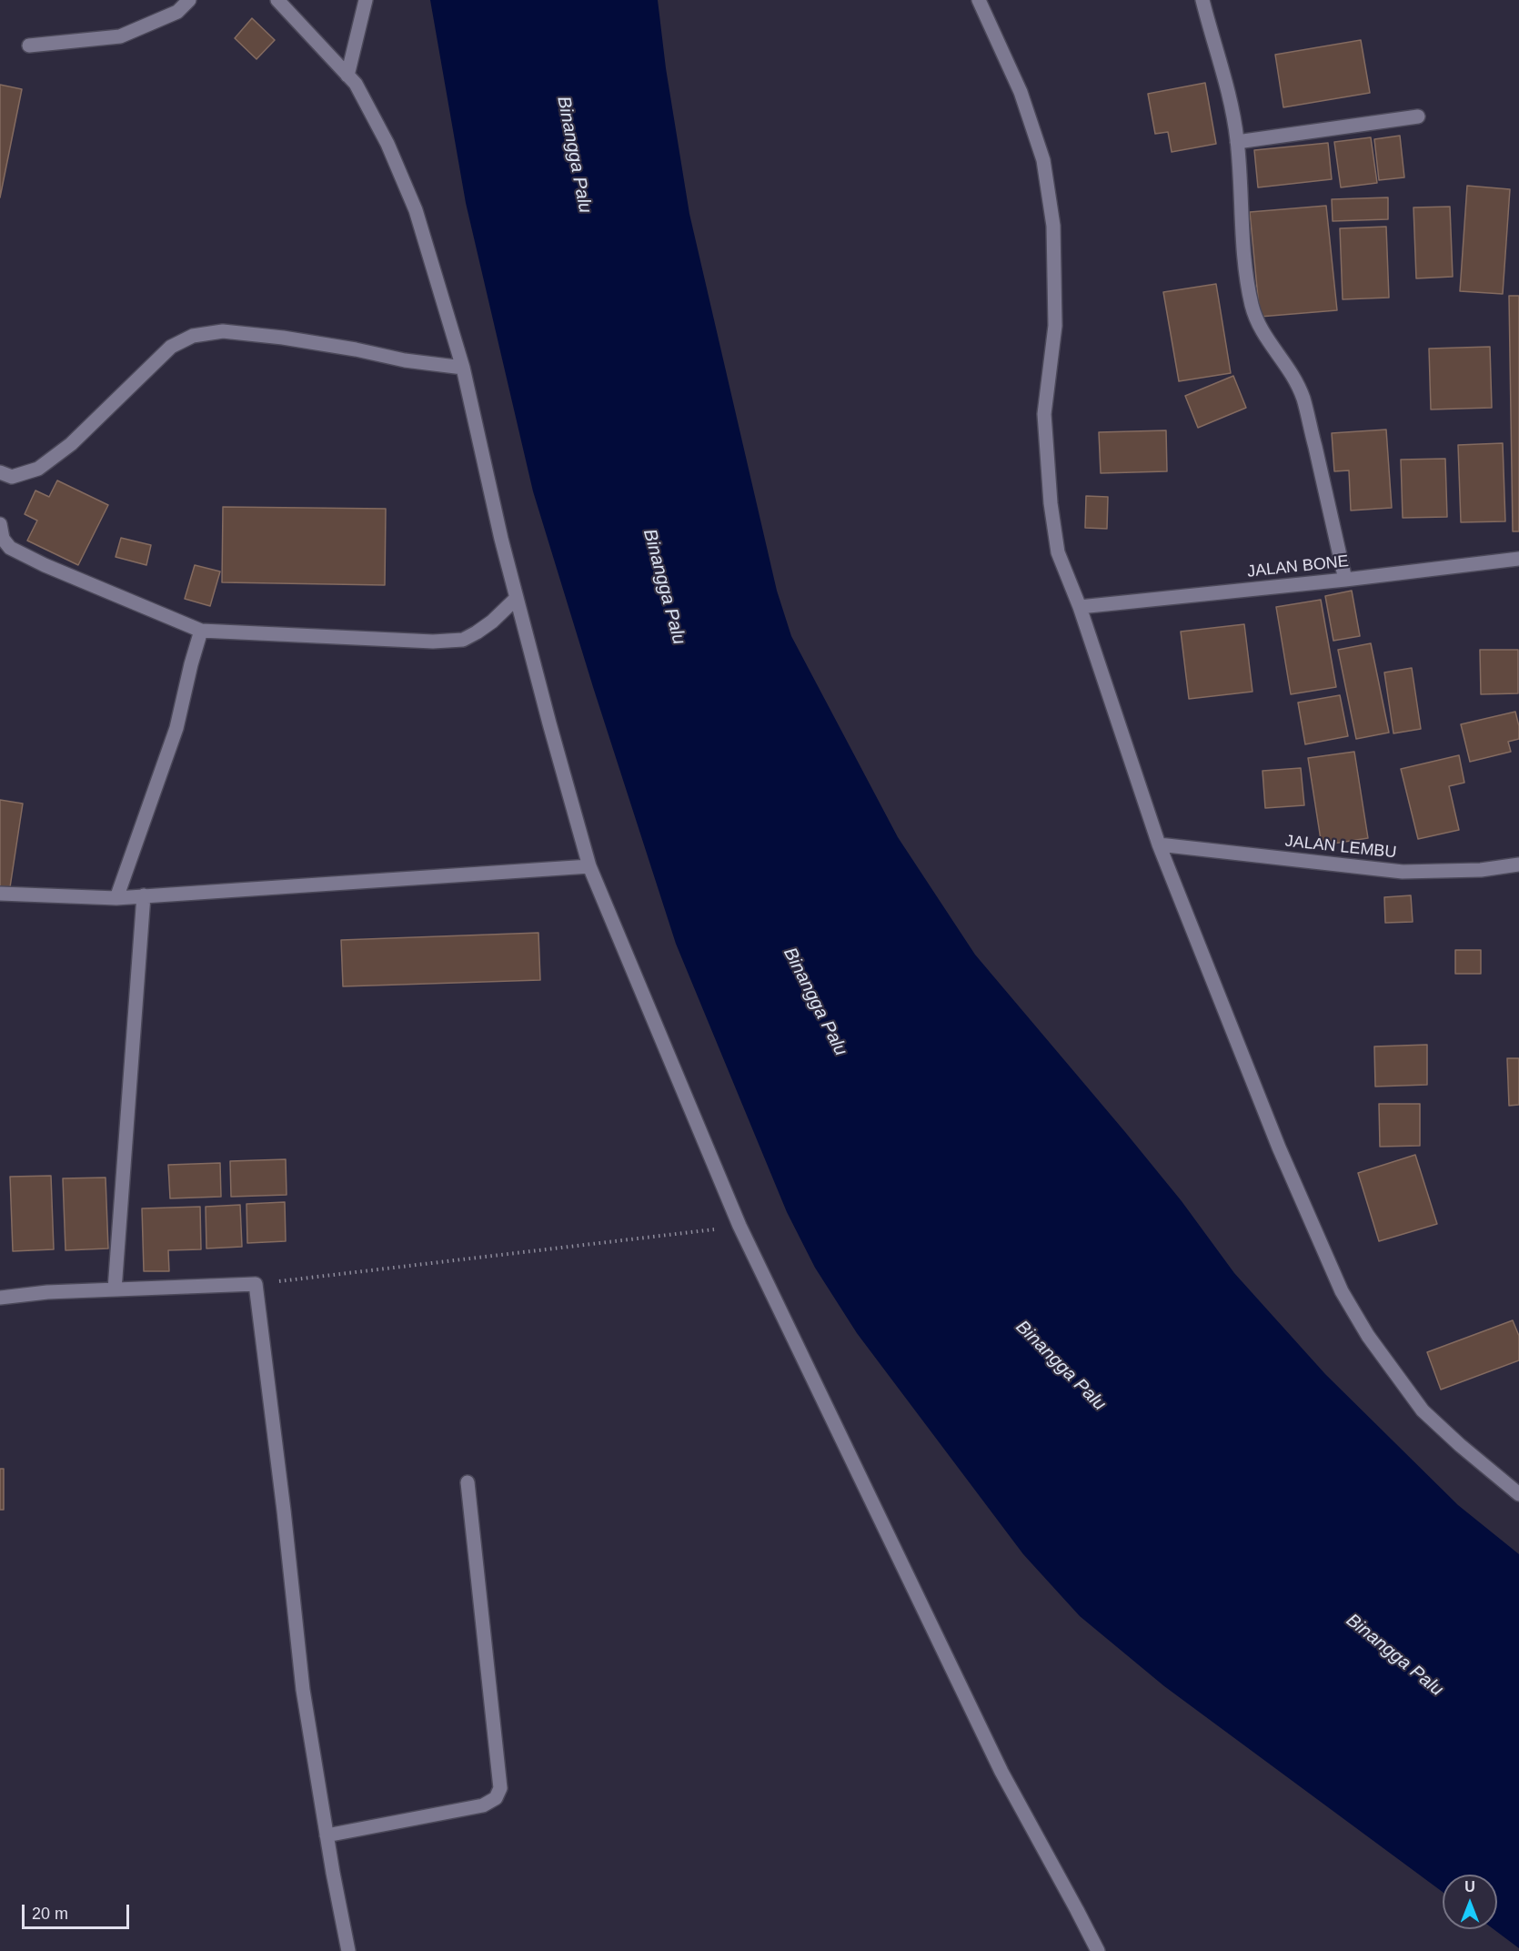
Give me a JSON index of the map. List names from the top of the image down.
{
  "streets": {
    "street": ["JALAN BONE", "JALAN LEMBU"]
  },
  "water": ["Binangga Palu"],
  "scale_bar": "20 m",
  "north": "top"
}
